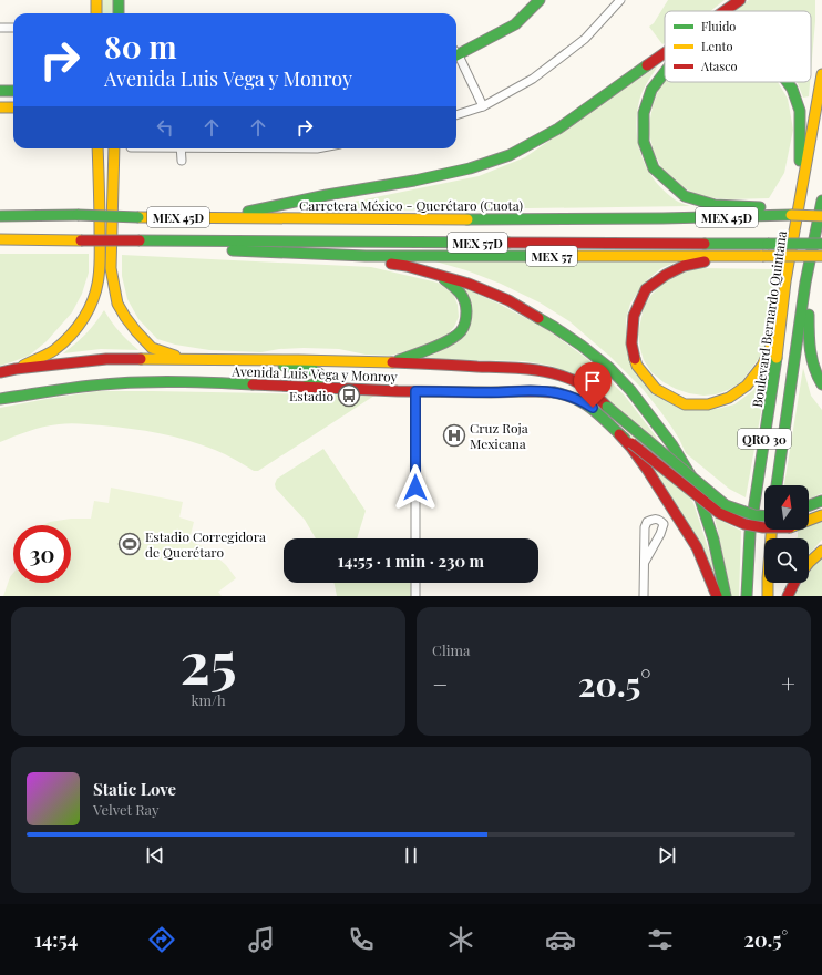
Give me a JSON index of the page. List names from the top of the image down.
{
  "streets": {
    "main road": [
      "Carretera México - Querétaro (Cuota)",
      "MEX 45D",
      "MEX 57D",
      "MEX 57",
      "Boulevard Bernardo Quintana",
      "Avenida Luis Vega y Monroy",
      "QRO 30"
    ]
  },
  "crossings": [
    ["MEX 45D", "MEX 57D"],
    ["MEX 45D", "MEX 57"],
    ["MEX 57D", "MEX 57"]
  ],
  "places": {
    "bus stop": ["Estadio"],
    "hospital": ["Cruz Roja Mexicana"],
    "sports": ["Estadio Corregidora de Querétaro"]
  },
  "legend": ["Fluido", "Lento", "Atasco"],
  "north": "top",
  "page": {
    "turn": ["80 m", "Avenida Luis Vega y Monroy"],
    "limit": "30",
    "trip": "14:55 · 1 min · 230 m",
    "tile": [
      ["25", "km/h"],
      "Clima"
    ],
    "heat": ["−", "20.5°", "+"],
    "song": ["Static Love", "Velvet Ray"],
    "tabs": ["14:54", "20.5°"]
  }
}
